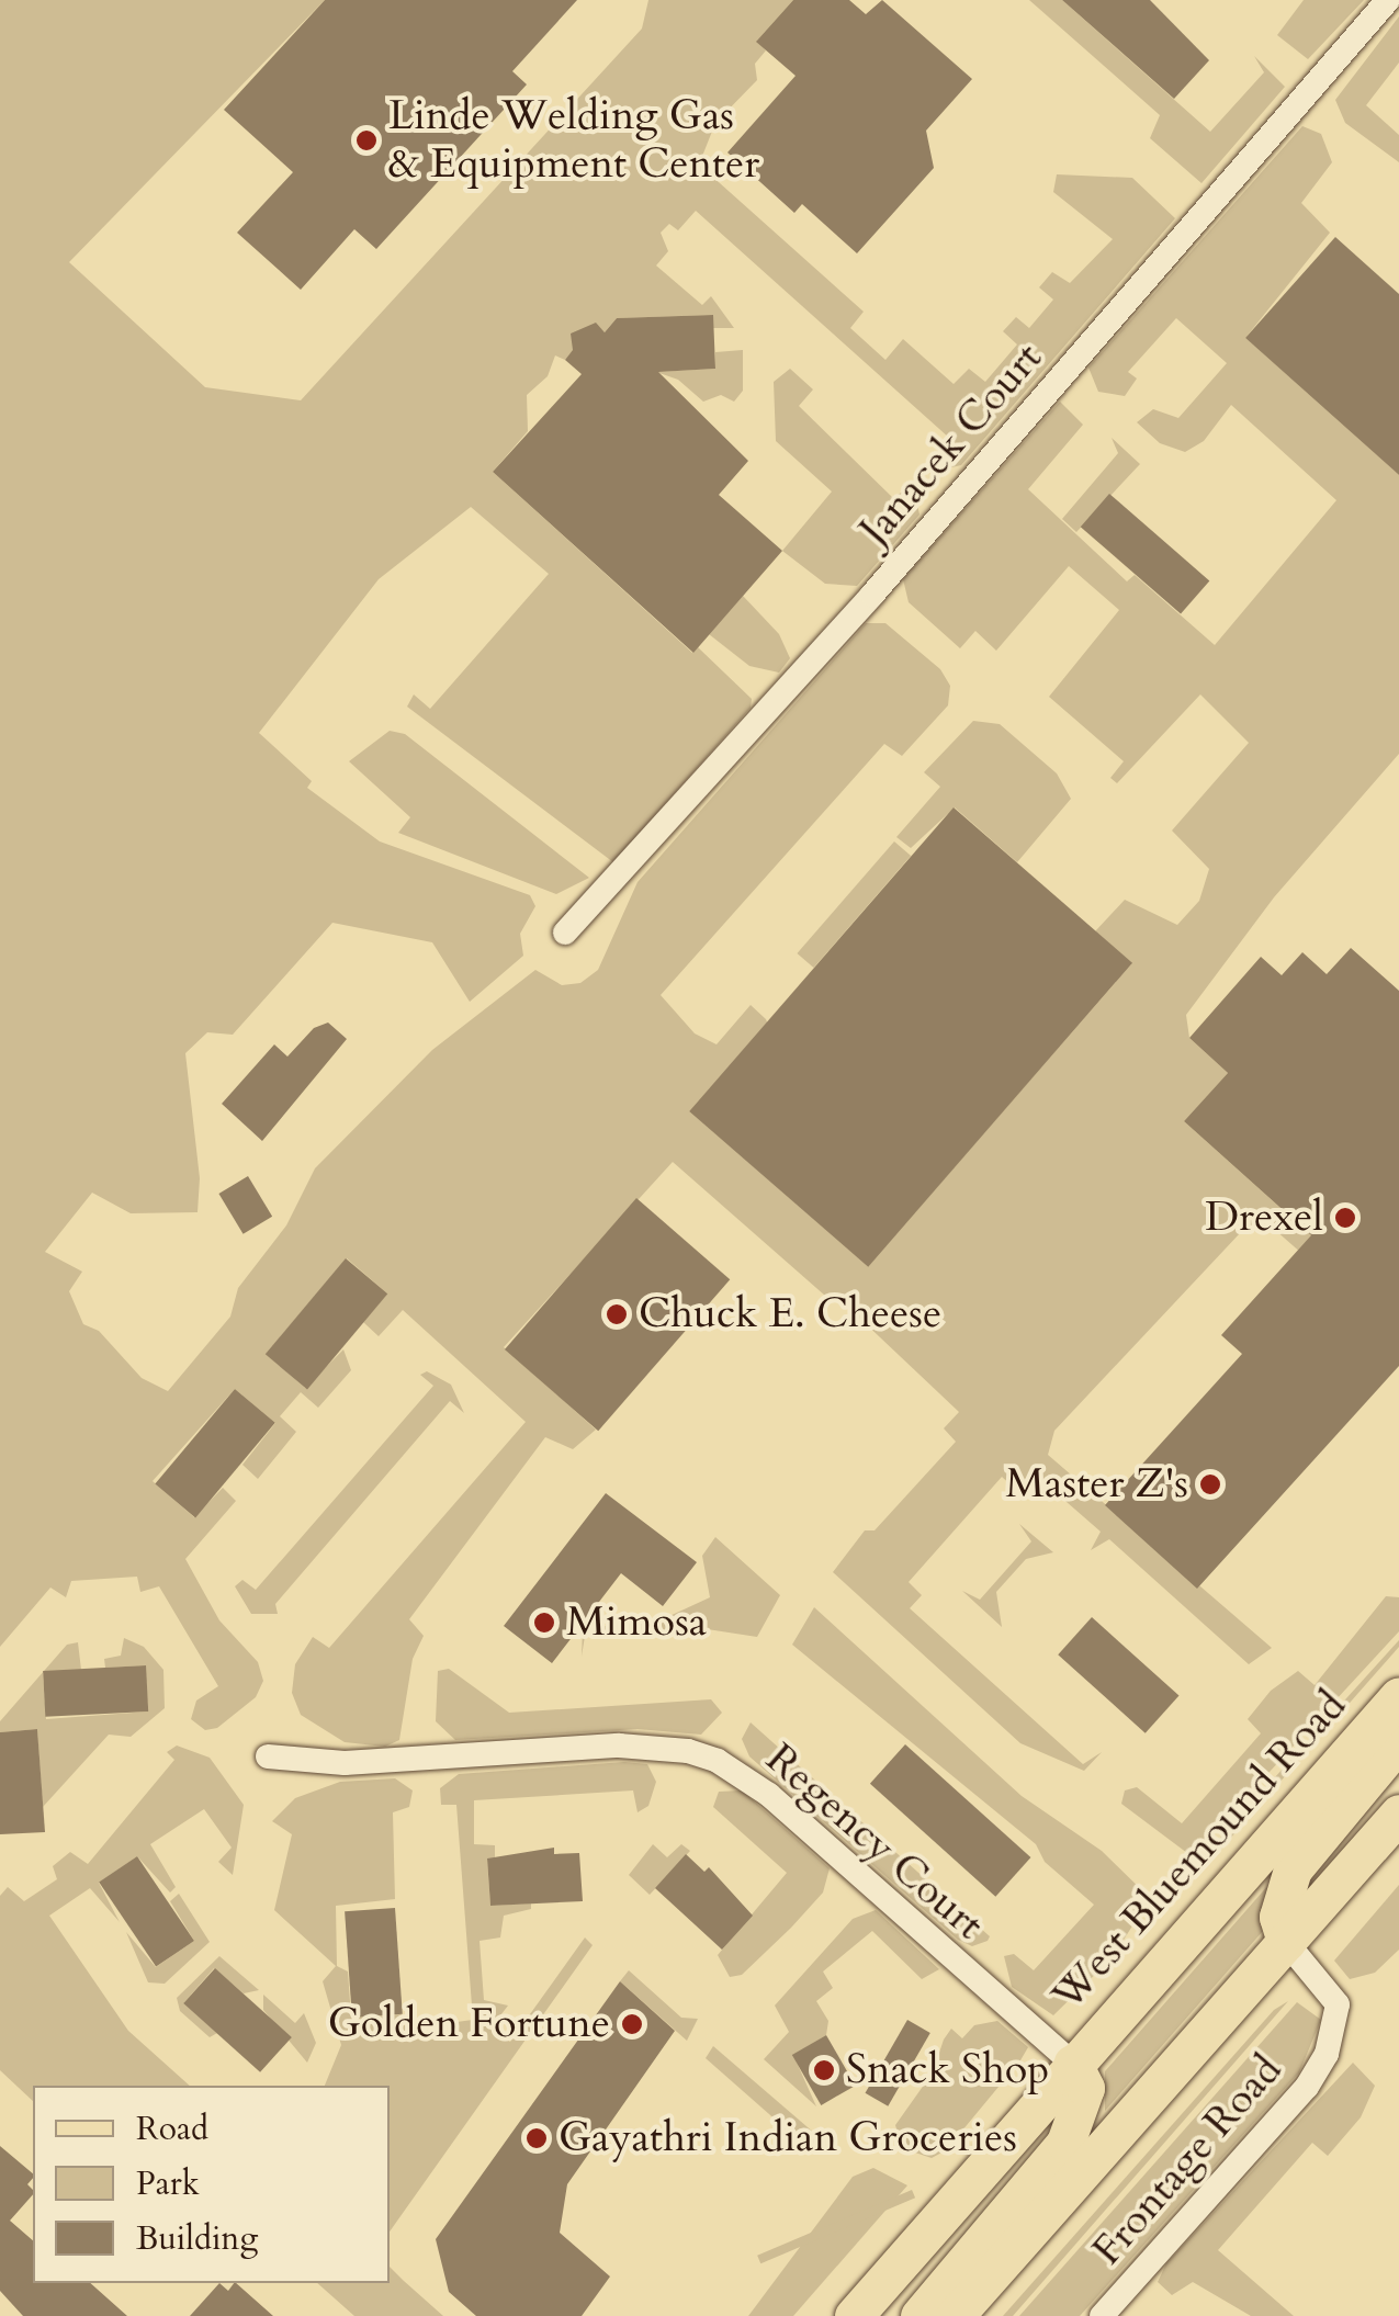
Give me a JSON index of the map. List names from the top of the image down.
{
  "streets": {
    "main road": ["West Bluemound Road"],
    "street": ["Janacek Court", "Regency Court", "Frontage Road"]
  },
  "crossings": [
    ["Regency Court", "West Bluemound Road"]
  ],
  "places": [
    "Linde Welding Gas & Equipment Center",
    "Drexel",
    "Chuck E. Cheese",
    "Master Z's",
    "Mimosa",
    "Golden Fortune",
    "Snack Shop",
    "Gayathri Indian Groceries"
  ],
  "legend": ["Road", "Park", "Building"]
}
